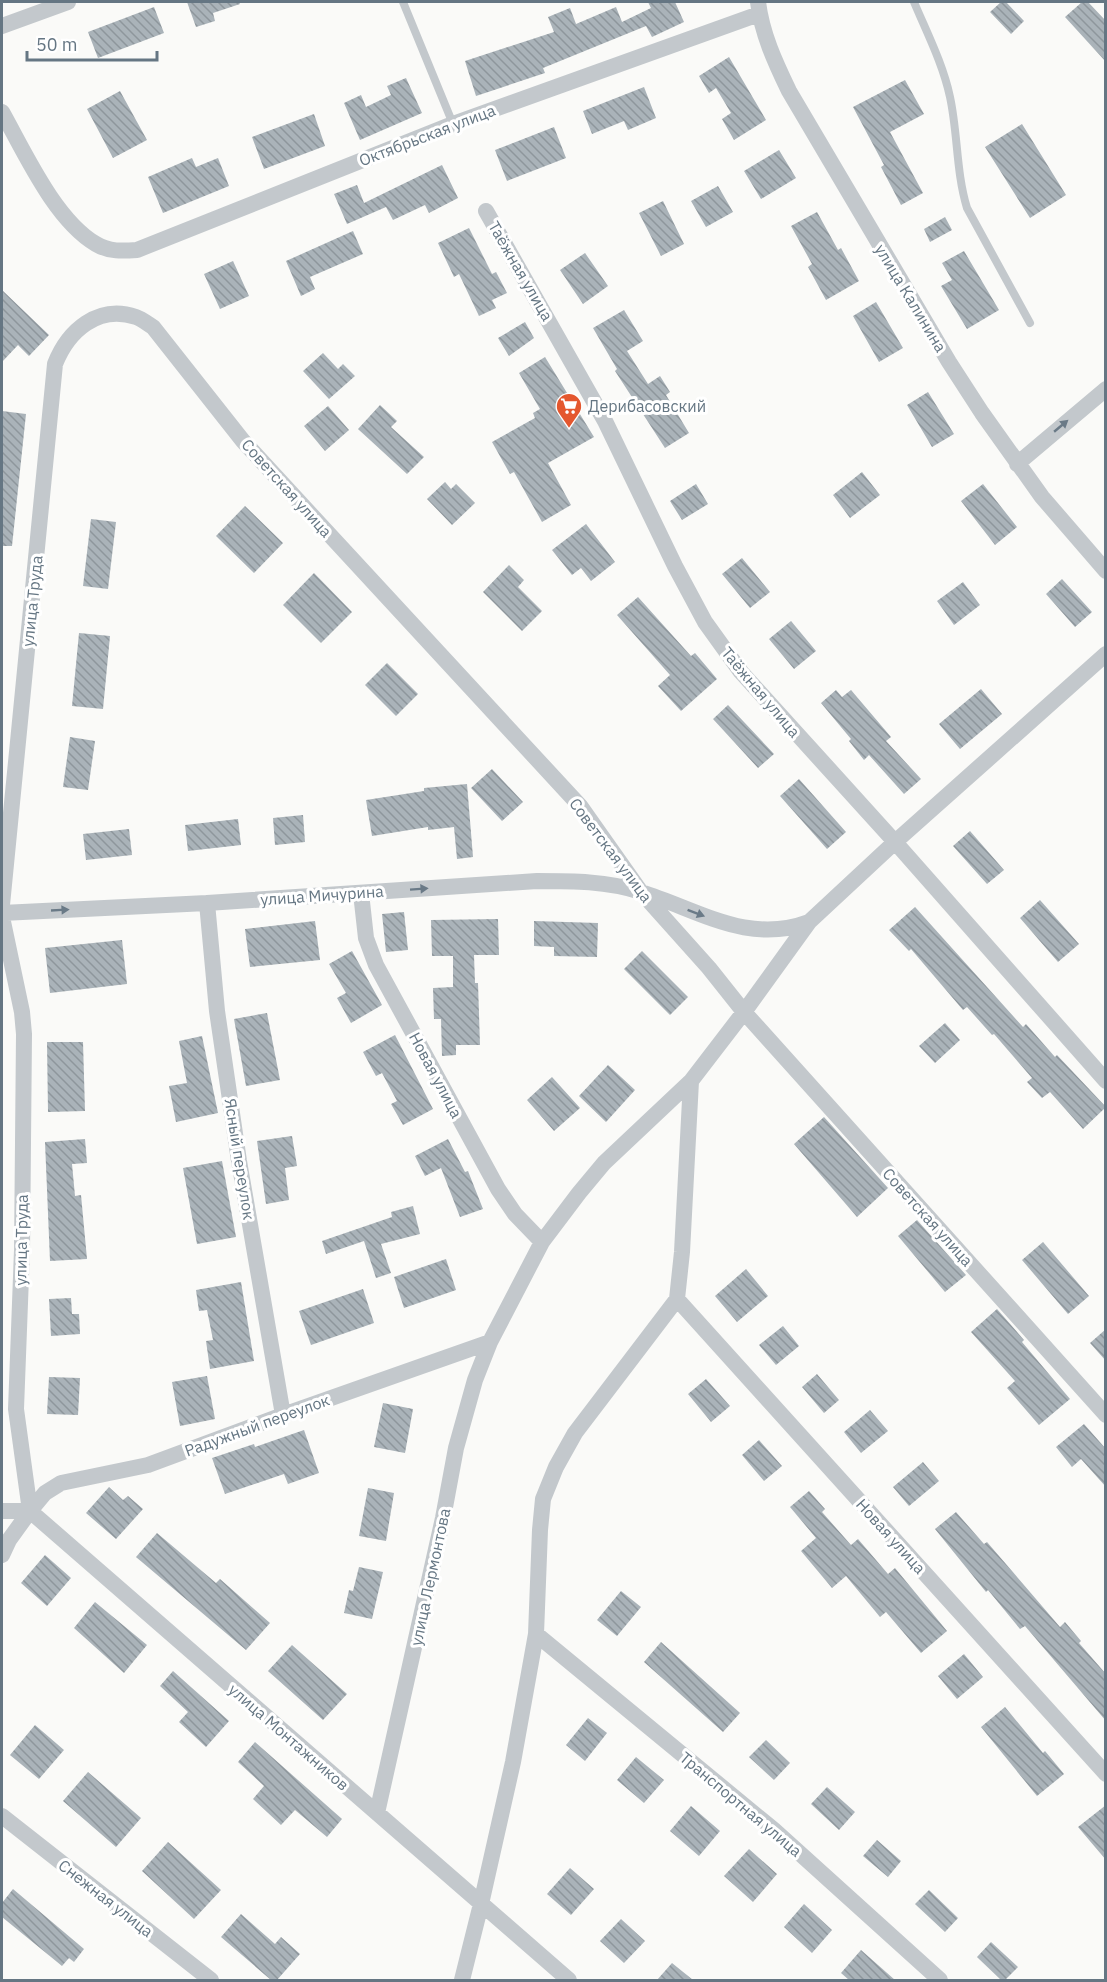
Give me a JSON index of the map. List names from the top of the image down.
{
  "streets": {
    "street": [
      "Октябрьская улица",
      "Таёжная улица",
      "улица Калинина",
      "Советская улица",
      "улица Труда",
      "улица Мичурина",
      "Новая улица",
      "Ясный переулок",
      "Радужный переулок",
      "улица Лермонтова",
      "улица Монтажников",
      "Транспортная улица",
      "Снежная улица"
    ]
  },
  "crossings": [
    ["Октябрьская улица", "улица Калинина"],
    ["Таёжная улица", "улица Лермонтова"],
    ["Советская улица", "улица Труда"],
    ["Советская улица", "улица Мичурина"],
    ["Советская улица", "улица Лермонтова"],
    ["улица Труда", "улица Мичурина"],
    ["улица Труда", "Радужный переулок"],
    ["улица Труда", "улица Монтажников"],
    ["улица Мичурина", "Новая улица"],
    ["улица Мичурина", "Ясный переулок"],
    ["улица Мичурина", "улица Лермонтова"],
    ["Новая улица", "улица Лермонтова"],
    ["Ясный переулок", "Радужный переулок"],
    ["Радужный переулок", "улица Лермонтова"],
    ["Радужный переулок", "улица Монтажников"],
    ["улица Лермонтова", "улица Монтажников"]
  ],
  "one_way": ["улица Мичурина"],
  "places": {
    "supermarket": ["Дерибасовский"]
  },
  "scale_bar": "50 m"
}
